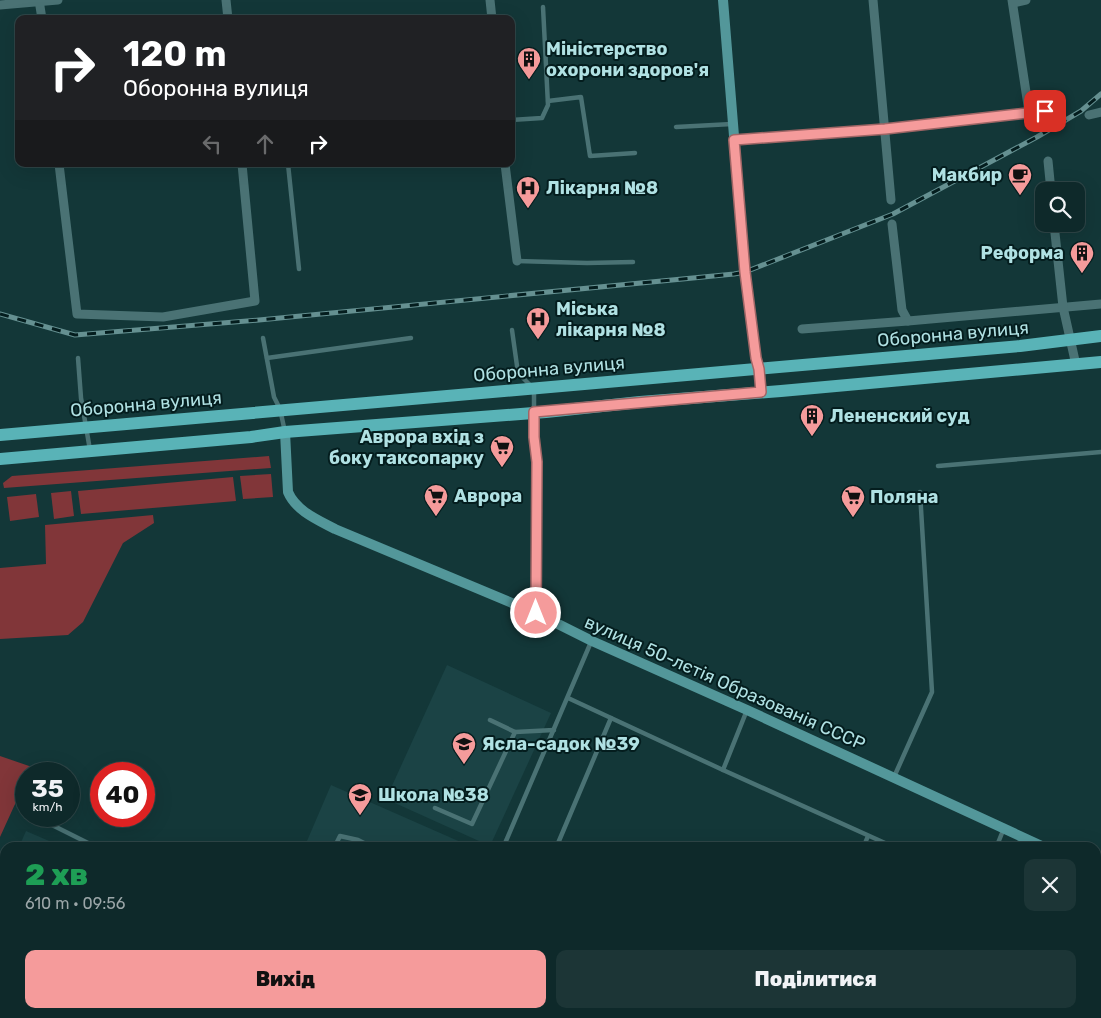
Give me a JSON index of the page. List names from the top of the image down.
{
  "streets": {
    "main road": ["Оборонна вулиця"],
    "street": ["вулиця 50-лєтія Образованія СССР"]
  },
  "places": {
    "building": ["Міністерство охорони здоров'я", "Реформа", "Лененский суд"],
    "cafe": ["Макбир"],
    "hospital": ["Лікарня №8", "Міська лікарня №8"],
    "supermarket": ["Аврора вхід з боку таксопарку", "Аврора", "Поляна"],
    "school or university": ["Ясла-садок №39", "Школа №38"]
  },
  "page": {
    "turn": ["120 m", "Оборонна вулиця"],
    "speed": "35 km/h",
    "limit": "40",
    "heading": ["2 хв", "610 m · 09:56"],
    "buttons": ["Вихід", "Поділитися"]
  }
}
